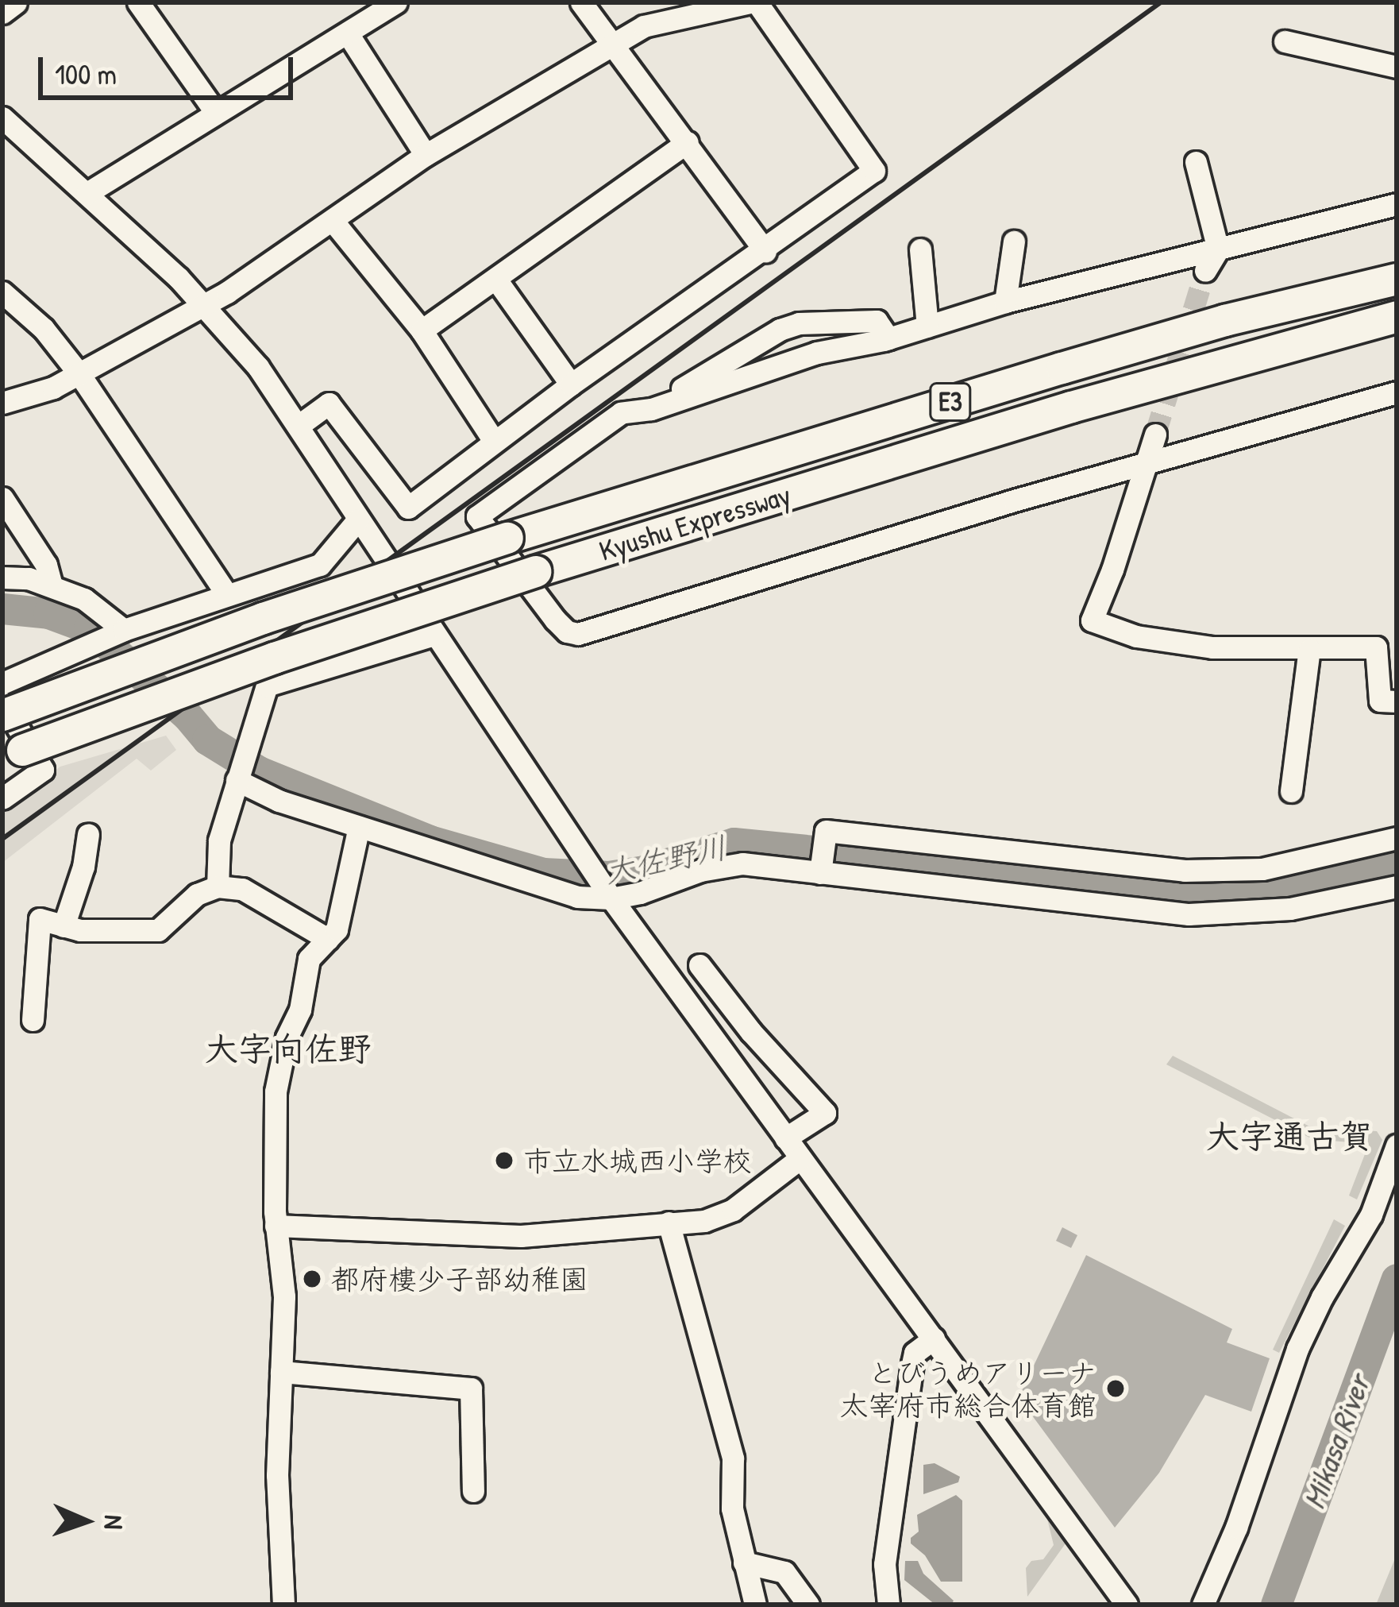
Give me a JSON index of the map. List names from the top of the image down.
{
  "streets": {
    "highway": ["E3", "Kyushu Expressway"]
  },
  "districts": ["大字向佐野", "大字通古賀"],
  "water": ["大佐野川", "Mikasa River"],
  "places": ["市立水城西小学校", "都府樓少子部幼稚園", "とびうめアリーナ 太宰府市総合体育館"],
  "scale_bar": "100 m",
  "north": "right"
}
